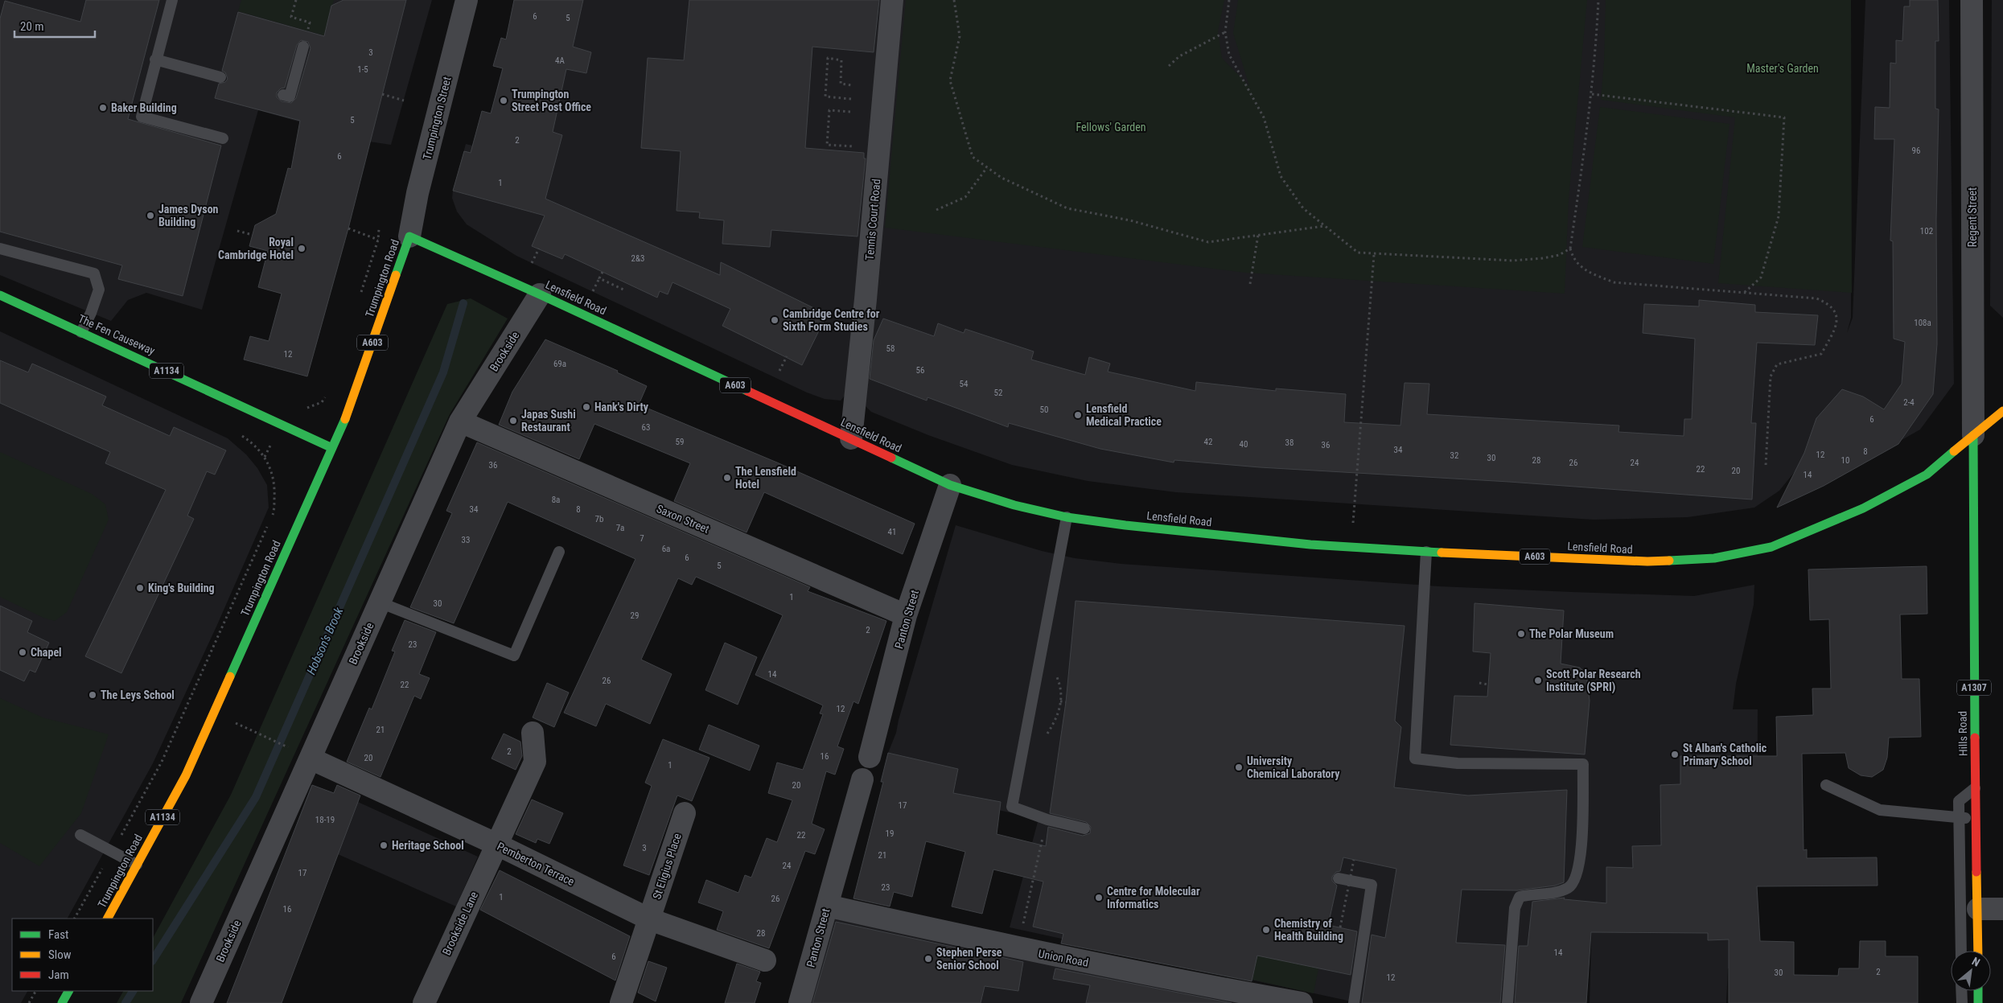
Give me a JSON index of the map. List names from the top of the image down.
{
  "streets": {
    "main road": [
      "Trumpington Road",
      "Lensfield Road",
      "The Fen Causeway",
      "A603",
      "A1134",
      "A1307",
      "Hills Road"
    ],
    "street": [
      "Trumpington Street",
      "Regent Street",
      "Tennis Court Road",
      "Brookside",
      "Saxon Street",
      "Panton Street",
      "Pemberton Terrace",
      "St Eligius Place",
      "Brookside Lane",
      "Union Road"
    ]
  },
  "crossings": [
    ["Trumpington Street", "Trumpington Road"],
    ["Trumpington Street", "Lensfield Road"],
    ["Regent Street", "Lensfield Road"],
    ["Regent Street", "A603"],
    ["Regent Street", "Hills Road"],
    ["Tennis Court Road", "Lensfield Road"],
    ["Trumpington Road", "Lensfield Road"],
    ["Trumpington Road", "The Fen Causeway"],
    ["Lensfield Road", "A603"],
    ["Lensfield Road", "Brookside"],
    ["Lensfield Road", "Panton Street"],
    ["Lensfield Road", "Hills Road"],
    ["A603", "Hills Road"],
    ["Brookside", "Saxon Street"],
    ["Brookside", "Pemberton Terrace"],
    ["Saxon Street", "Panton Street"],
    ["Panton Street", "Union Road"],
    ["Pemberton Terrace", "St Eligius Place"],
    ["Pemberton Terrace", "Brookside Lane"]
  ],
  "water": ["Hobson's Brook"],
  "parks": ["Master's Garden", "Fellows' Garden"],
  "places": [
    "Trumpington Street Post Office",
    "Baker Building",
    "James Dyson Building",
    "Royal Cambridge Hotel",
    "Cambridge Centre for Sixth Form Studies",
    "Hank's Dirty",
    "Lensfield Medical Practice",
    "Japas Sushi Restaurant",
    "The Lensfield Hotel",
    "King's Building",
    "The Polar Museum",
    "Chapel",
    "Scott Polar Research Institute (SPRI)",
    "The Leys School",
    "St Alban's Catholic Primary School",
    "University Chemical Laboratory",
    "Heritage School",
    "Centre for Molecular Informatics",
    "Chemistry of Health Building",
    "Stephen Perse Senior School"
  ],
  "house_numbers": [
    "6",
    "5",
    "3",
    "4A",
    "1-5",
    "5",
    "2",
    "96",
    "6",
    "1",
    "102",
    "2&3",
    "108a",
    "58",
    "12",
    "69a",
    "56",
    "54",
    "52",
    "2-4",
    "50",
    "6",
    "63",
    "59",
    "42",
    "38",
    "40",
    "36",
    "34",
    "8",
    "12",
    "32",
    "30",
    "28",
    "10",
    "26",
    "24",
    "36",
    "22",
    "20",
    "14",
    "8a",
    "34",
    "8",
    "7b",
    "7a",
    "41",
    "7",
    "33",
    "6a",
    "6",
    "5",
    "1",
    "30",
    "29",
    "2",
    "23",
    "14",
    "26",
    "22",
    "12",
    "21",
    "2",
    "16",
    "20",
    "1",
    "20",
    "17",
    "18-19",
    "19",
    "22",
    "3",
    "21",
    "24",
    "17",
    "23",
    "1",
    "26",
    "16",
    "28",
    "14",
    "6",
    "2",
    "30",
    "12"
  ],
  "legend": ["Fast", "Slow", "Jam"],
  "scale_bar": "20 m",
  "north": "top right"
}
